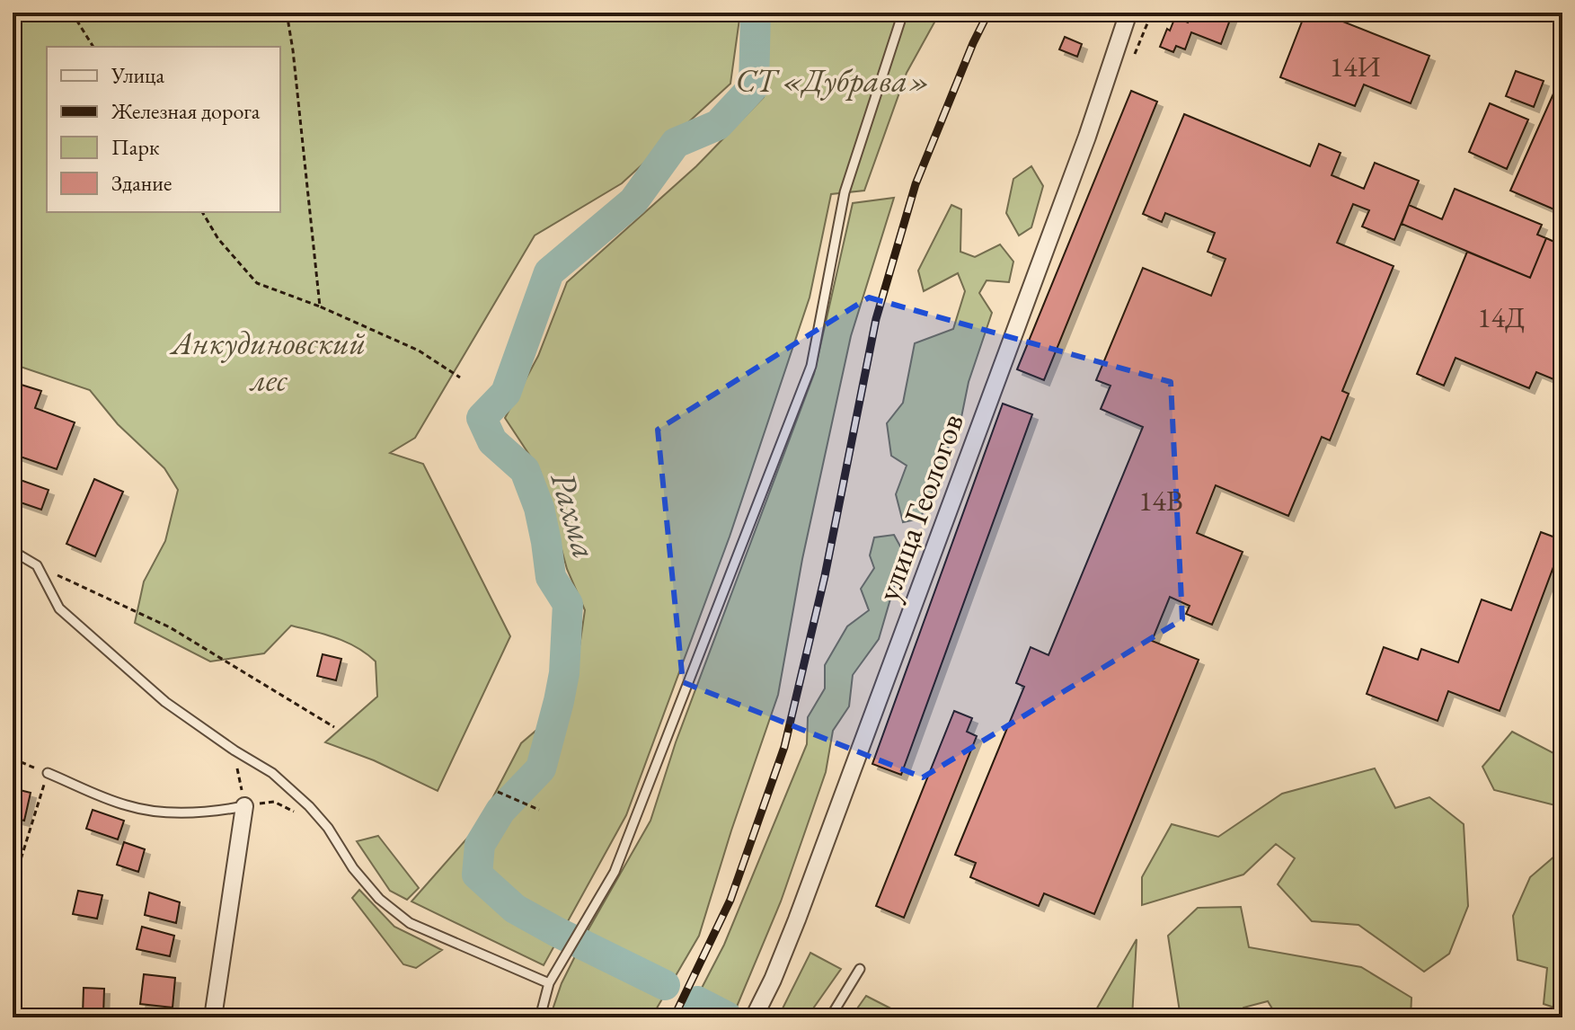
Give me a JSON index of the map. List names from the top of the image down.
{
  "streets": {
    "street": ["улица Геологов"]
  },
  "water": ["Рахма"],
  "parks": ["СТ «Дубрава»", "Анкудиновский лес"],
  "house_numbers": ["14И", "14Д", "14В"],
  "legend": [
    "Улица",
    "Железная дорога",
    "Парк",
    "Здание"
  ]
}
